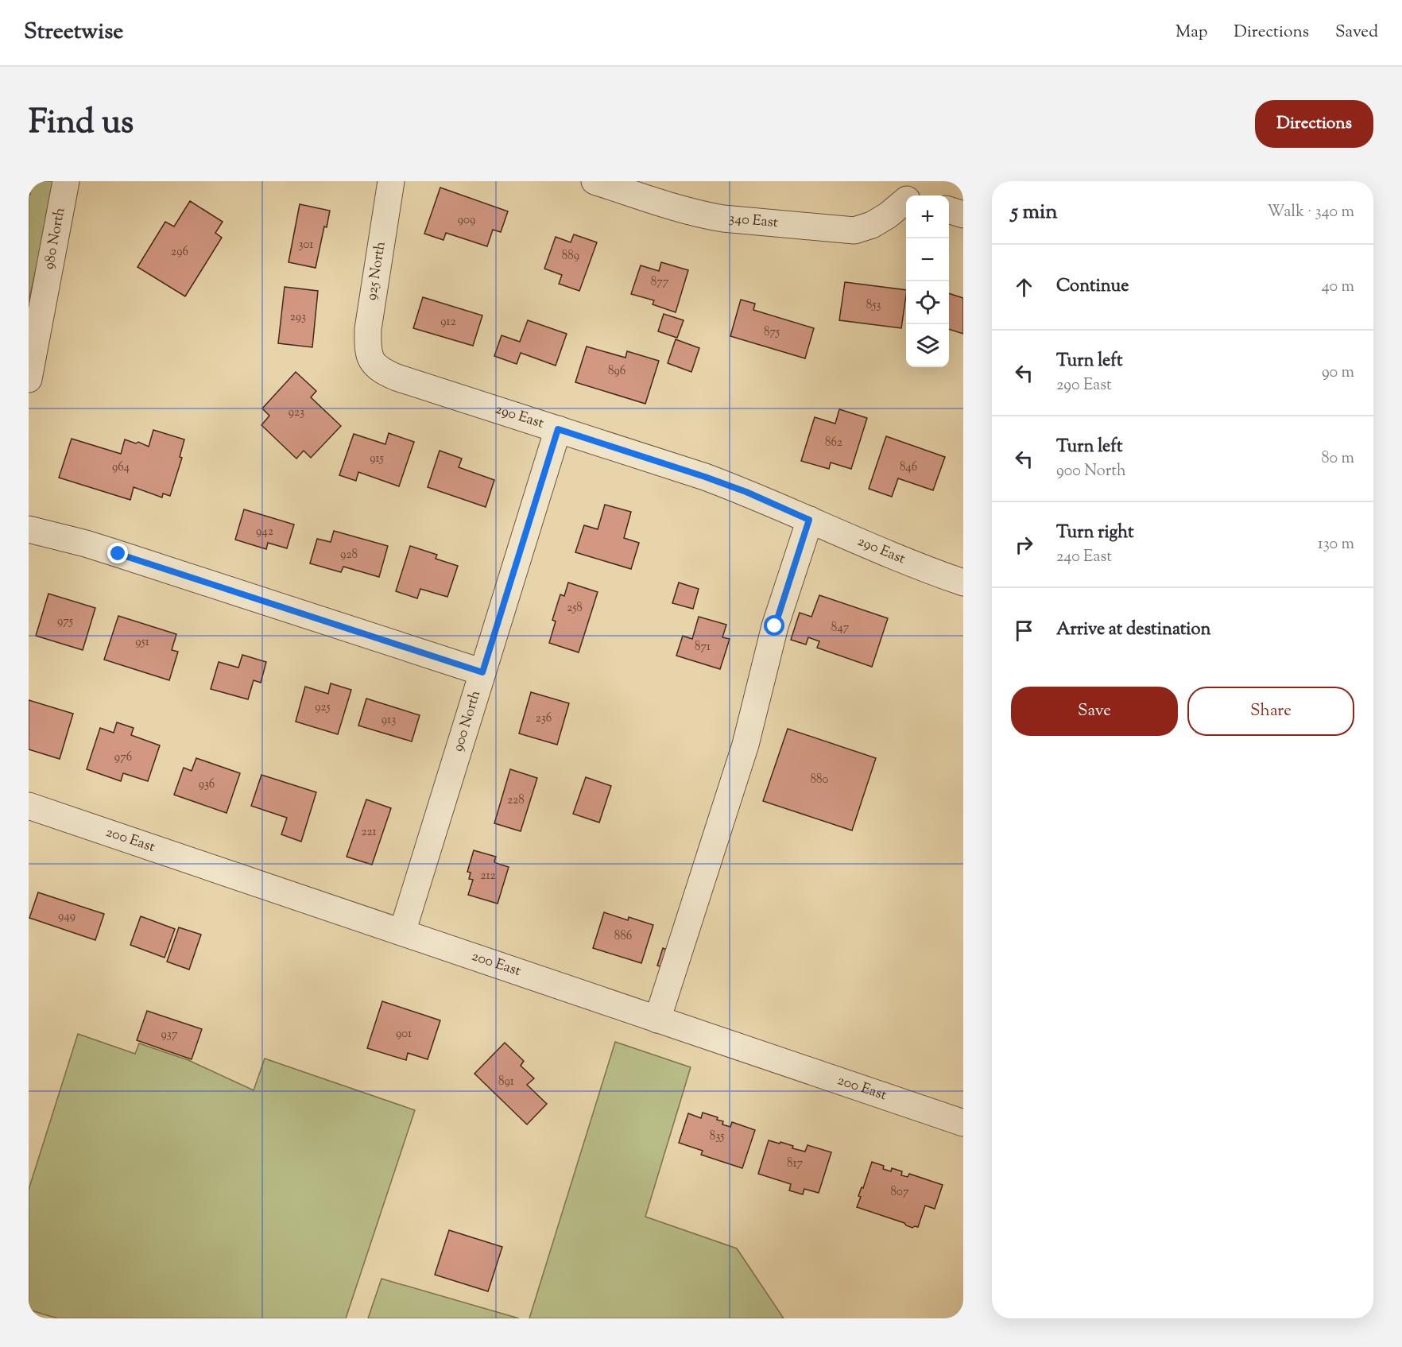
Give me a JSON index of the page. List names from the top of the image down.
{
  "streets": {
    "street": [
      "340 East",
      "980 North",
      "925 North",
      "290 East",
      "900 North",
      "200 East"
    ]
  },
  "crossings": [
    ["925 North", "290 East"],
    ["290 East", "900 North"],
    ["900 North", "200 East"]
  ],
  "house_numbers": [
    "909",
    "301",
    "296",
    "889",
    "877",
    "853",
    "293",
    "912",
    "875",
    "896",
    "923",
    "862",
    "915",
    "964",
    "846",
    "942",
    "928",
    "258",
    "975",
    "847",
    "951",
    "871",
    "925",
    "236",
    "913",
    "976",
    "880",
    "936",
    "228",
    "221",
    "212",
    "949",
    "886",
    "901",
    "937",
    "891",
    "835",
    "817",
    "807"
  ],
  "page": {
    "header": "Streetwise",
    "nav": ["Map", "Directions", "Saved"],
    "title": "Find us",
    "buttons": [
      "Directions",
      ["Save", "Share"]
    ],
    "heading": ["5 min", "Walk · 340 m"],
    "map_buttons": ["+", "−"],
    "list": [
      ["Continue", "40 m"],
      ["Turn left", "290 East", "90 m"],
      ["Turn left", "900 North", "80 m"],
      ["Turn right", "240 East", "130 m"],
      "Arrive at destination"
    ]
  }
}
